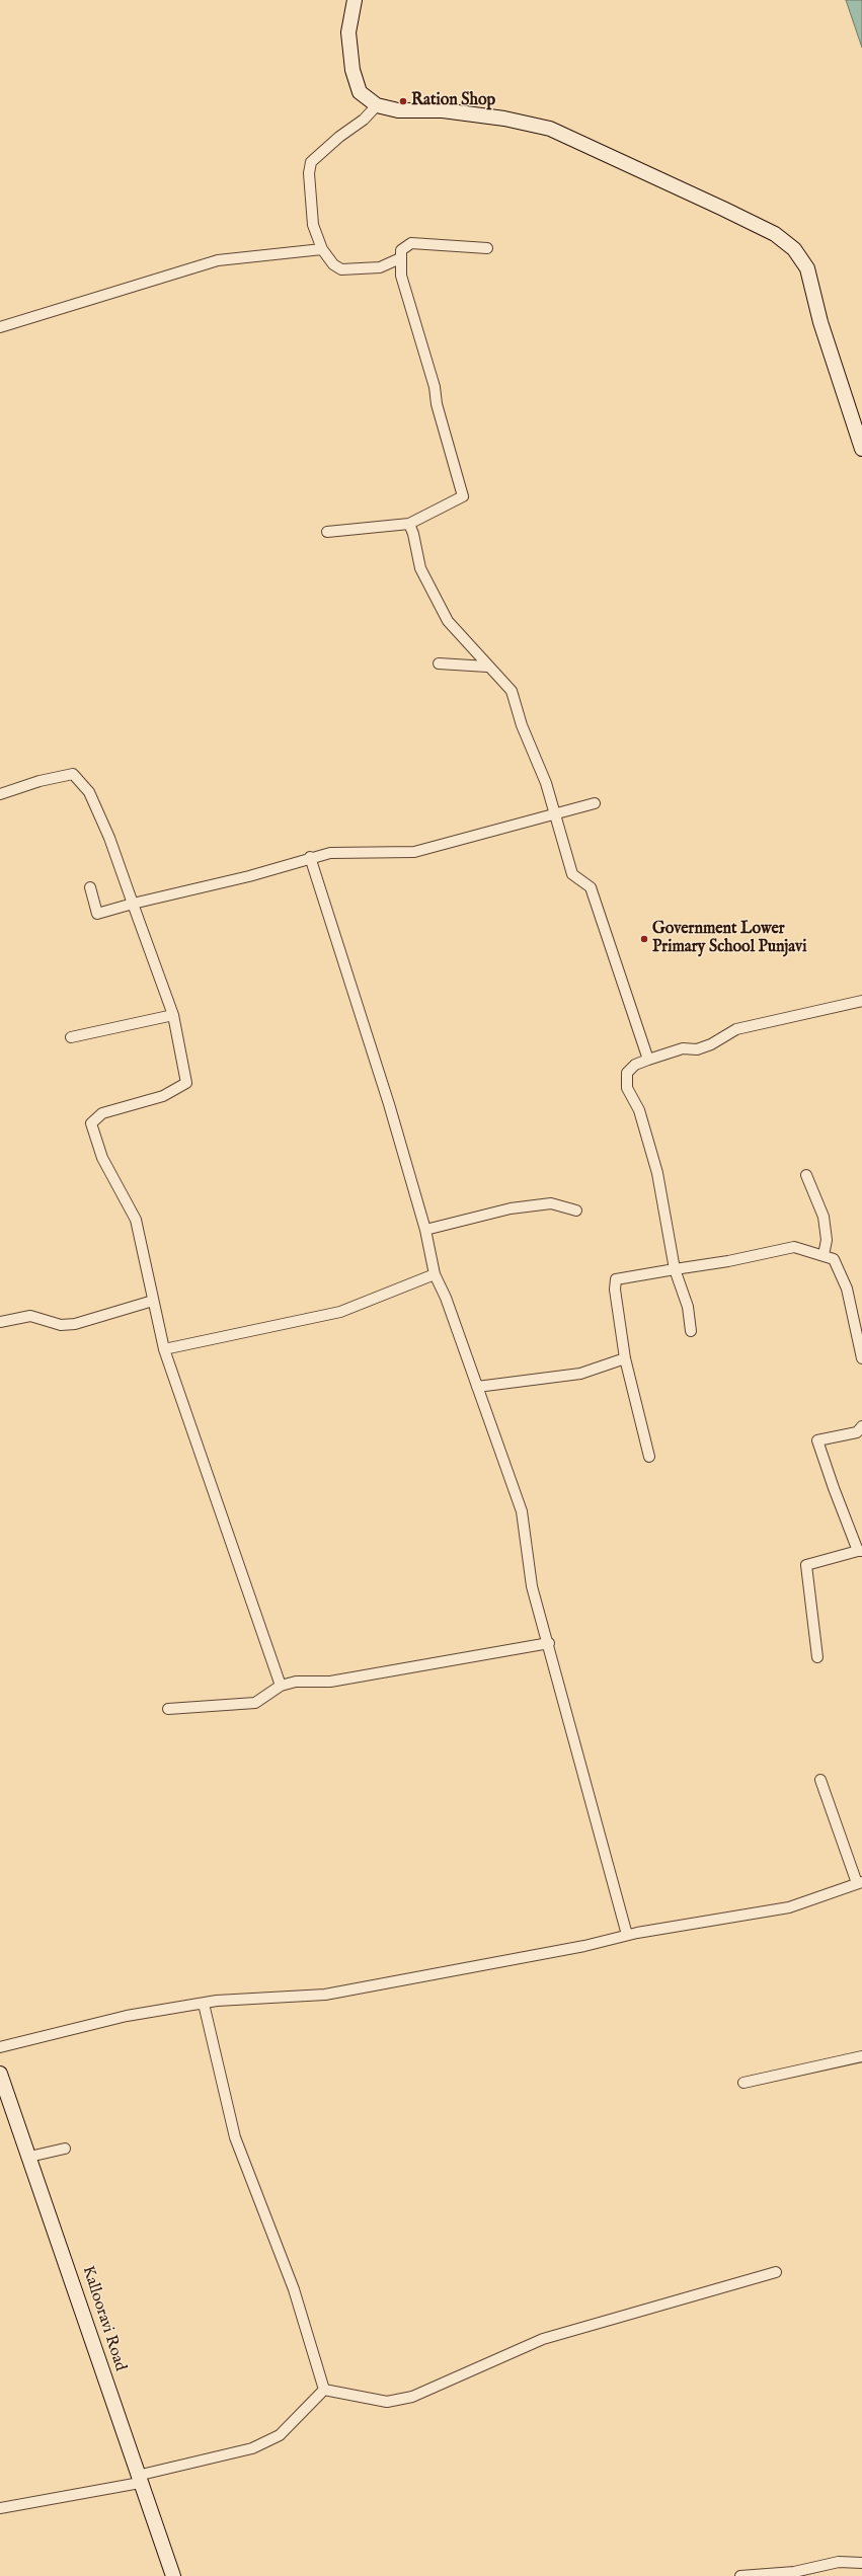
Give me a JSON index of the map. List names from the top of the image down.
{
  "streets": {
    "main road": ["Kallooravi Road"]
  },
  "places": ["Ration Shop", "Government Lower Primary School Punjavi"]
}
